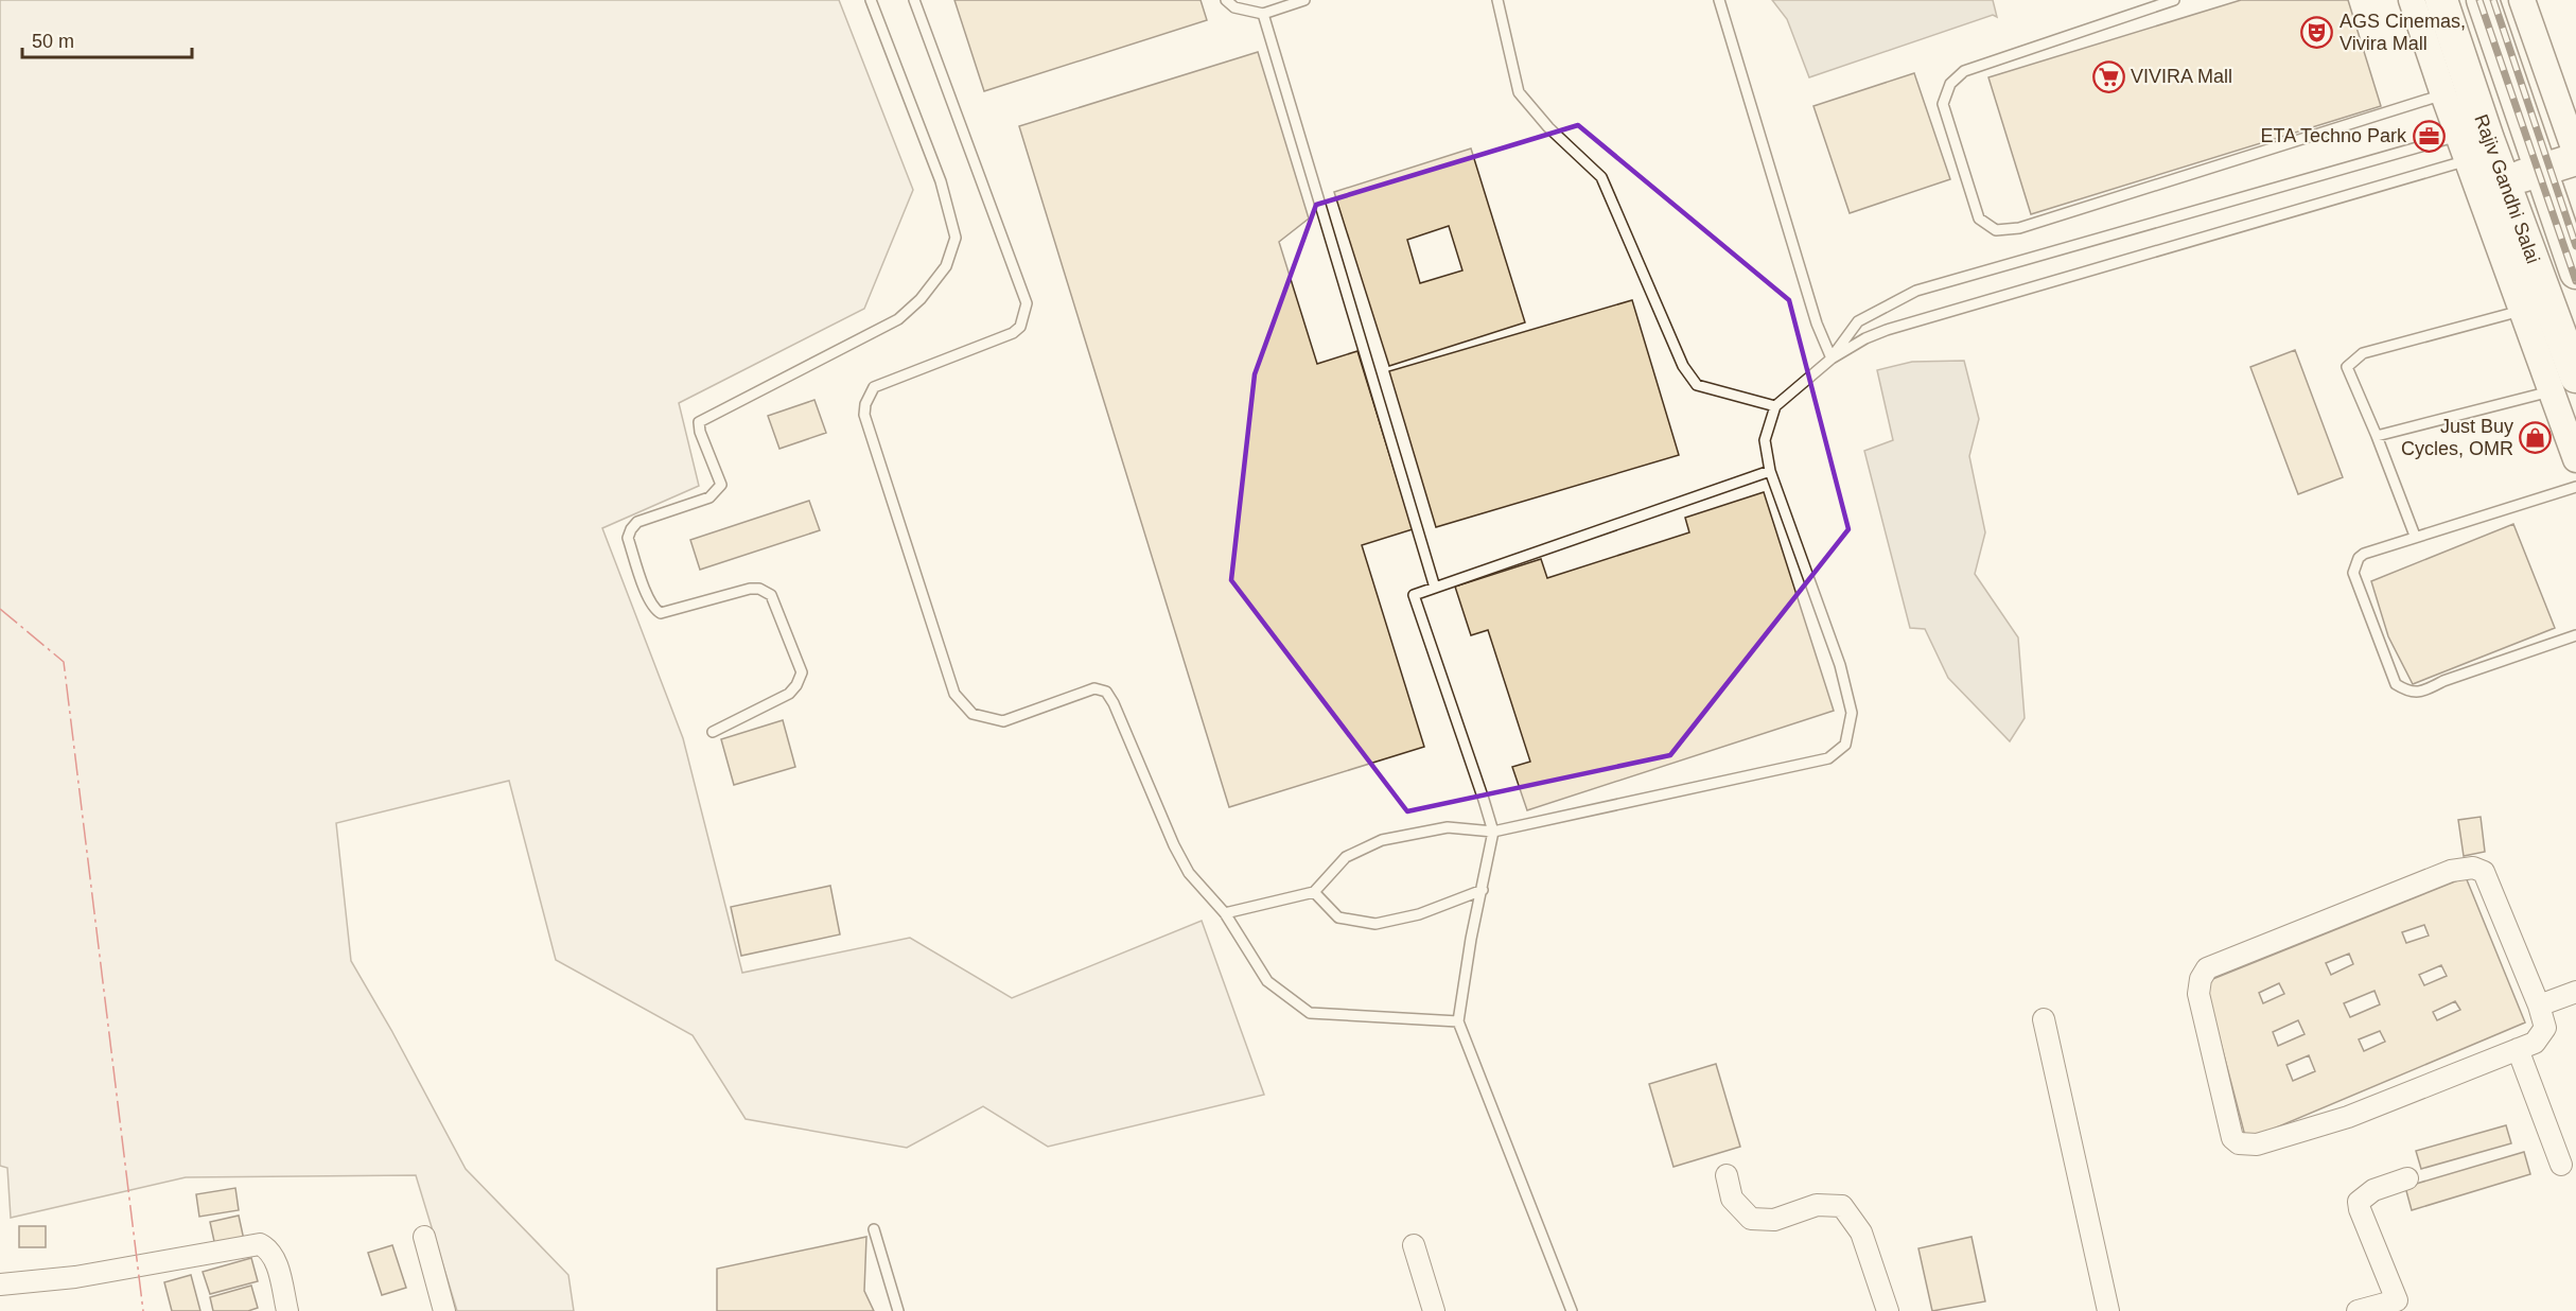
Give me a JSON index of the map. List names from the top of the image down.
{
  "streets": {
    "main road": ["Rajiv Gandhi Salai"]
  },
  "places": {
    "theatre": ["AGS Cinemas, Vivira Mall"],
    "supermarket": ["VIVIRA Mall"],
    "office": ["ETA Techno Park"],
    "shop": ["Just Buy Cycles, OMR"]
  },
  "scale_bar": "50 m"
}
